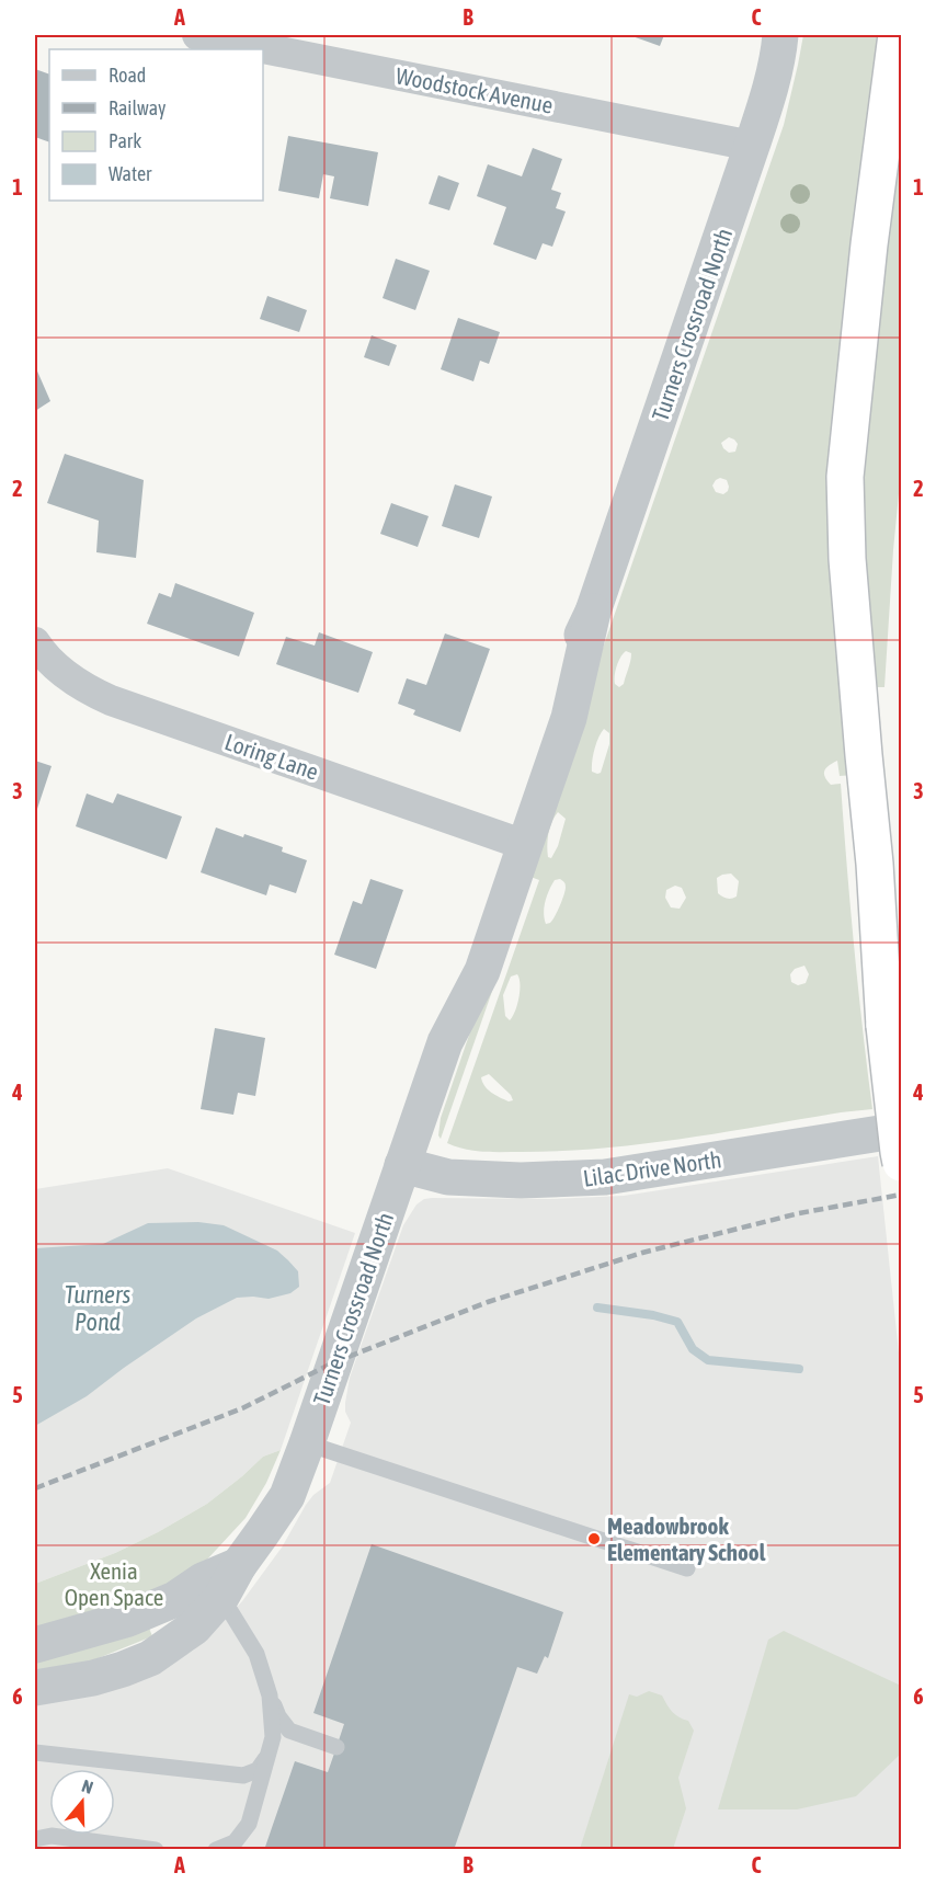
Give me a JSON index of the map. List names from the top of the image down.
{
  "streets": {
    "street": [
      "Woodstock Avenue",
      "Turners Crossroad North",
      "Loring Lane",
      "Lilac Drive North"
    ]
  },
  "crossings": [
    ["Woodstock Avenue", "Turners Crossroad North"],
    ["Turners Crossroad North", "Loring Lane"],
    ["Turners Crossroad North", "Lilac Drive North"]
  ],
  "water": ["Turners Pond"],
  "parks": ["Xenia Open Space"],
  "places": ["Meadowbrook Elementary School"],
  "legend": [
    "Road",
    "Railway",
    "Park",
    "Water"
  ],
  "north": "top",
  "grid": {
    "columns": ["A", "B", "C"],
    "rows": [
      "1",
      "2",
      "3",
      "4",
      "5",
      "6"
    ]
  }
}
